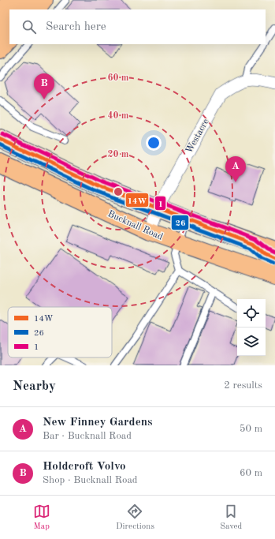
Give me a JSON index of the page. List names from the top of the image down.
{
  "streets": {
    "main road": ["Bucknall Road"],
    "street": ["Westacre"]
  },
  "crossings": [
    ["Westacre", "Bucknall Road"]
  ],
  "lines": ["transit line 1", "transit line 14W", "transit line 26"],
  "legend": ["14W", "26", "1"],
  "page": {
    "search": "Search here",
    "pins": ["B", "A"],
    "heading": ["Nearby", "2 results"],
    "list": [
      {
        "mark": "A",
        "name": "New Finney Gardens",
        "note": "Bar · Bucknall Road",
        "value": "50 m"
      },
      {
        "mark": "B",
        "name": "Holdcroft Volvo",
        "note": "Shop · Bucknall Road",
        "value": "60 m"
      }
    ],
    "nav": ["Map", "Directions", "Saved"]
  },
  "rings": ["60 m", "40 m", "20 m"]
}
